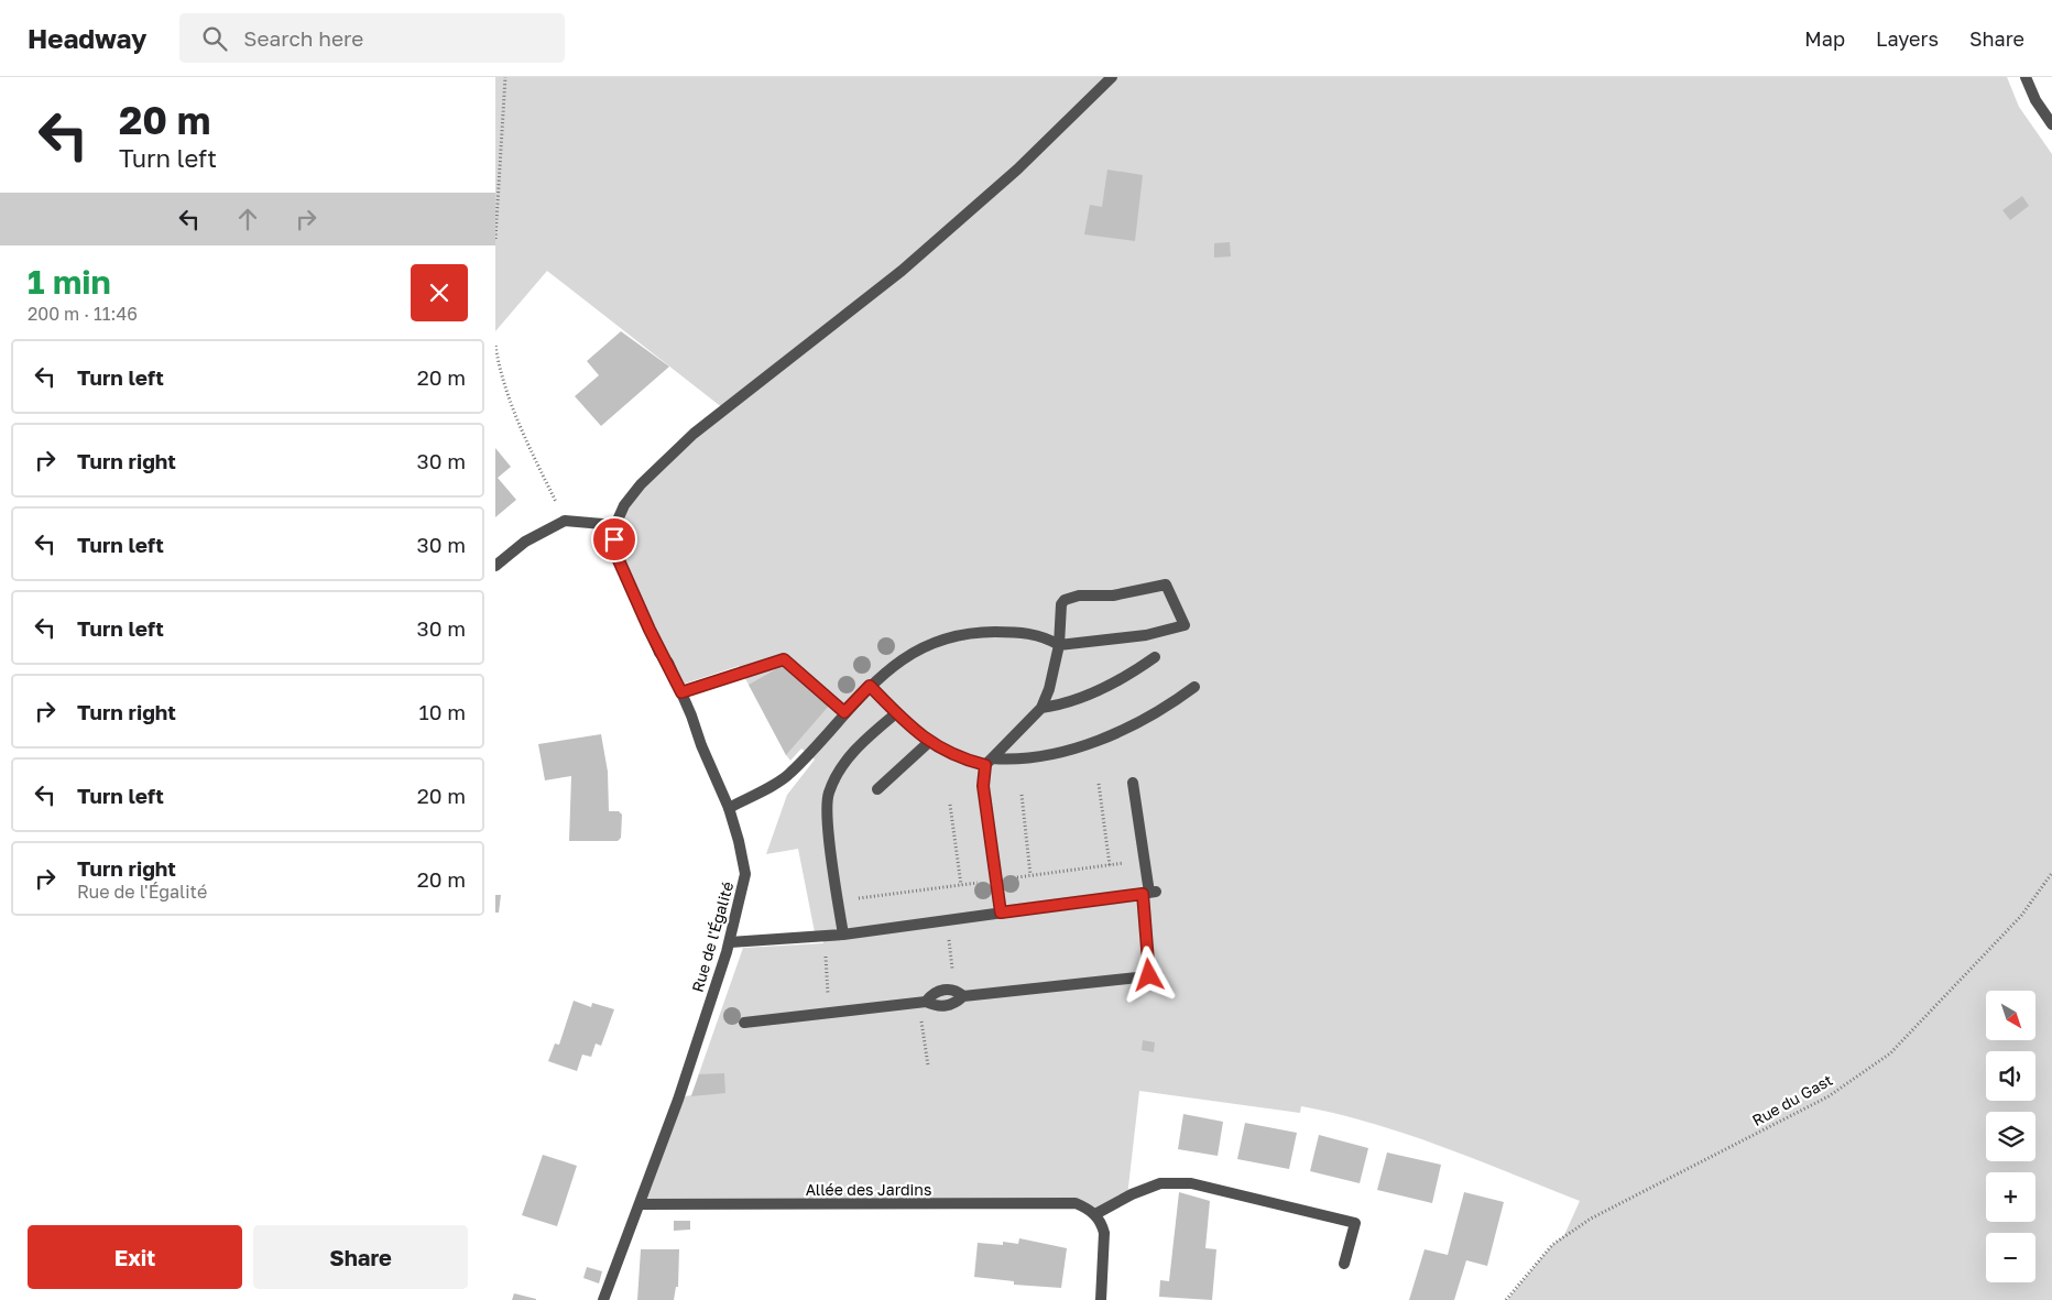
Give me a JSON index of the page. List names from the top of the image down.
{
  "streets": {
    "street": ["Rue de l'Égalité", "Allée des Jardins"],
    "path": ["Rue du Gast"]
  },
  "crossings": [
    ["Rue de l'Égalité", "Allée des Jardins"]
  ],
  "north": "bottom right",
  "page": {
    "header": "Headway",
    "search": "Search here",
    "nav": ["Map", "Layers", "Share"],
    "turn": ["20 m", "Turn left"],
    "heading": ["1 min", "200 m · 11:46"],
    "list": [
      {
        "name": "Turn left",
        "value": "20 m"
      },
      {
        "name": "Turn right",
        "value": "30 m"
      },
      {
        "name": "Turn left",
        "value": "30 m"
      },
      {
        "name": "Turn left",
        "value": "30 m"
      },
      {
        "name": "Turn right",
        "value": "10 m"
      },
      {
        "name": "Turn left",
        "value": "20 m"
      },
      {
        "name": "Turn right",
        "note": "Rue de l'Égalité",
        "value": "20 m"
      }
    ],
    "map_buttons": ["+", "−"],
    "buttons": ["Exit", "Share"]
  }
}
